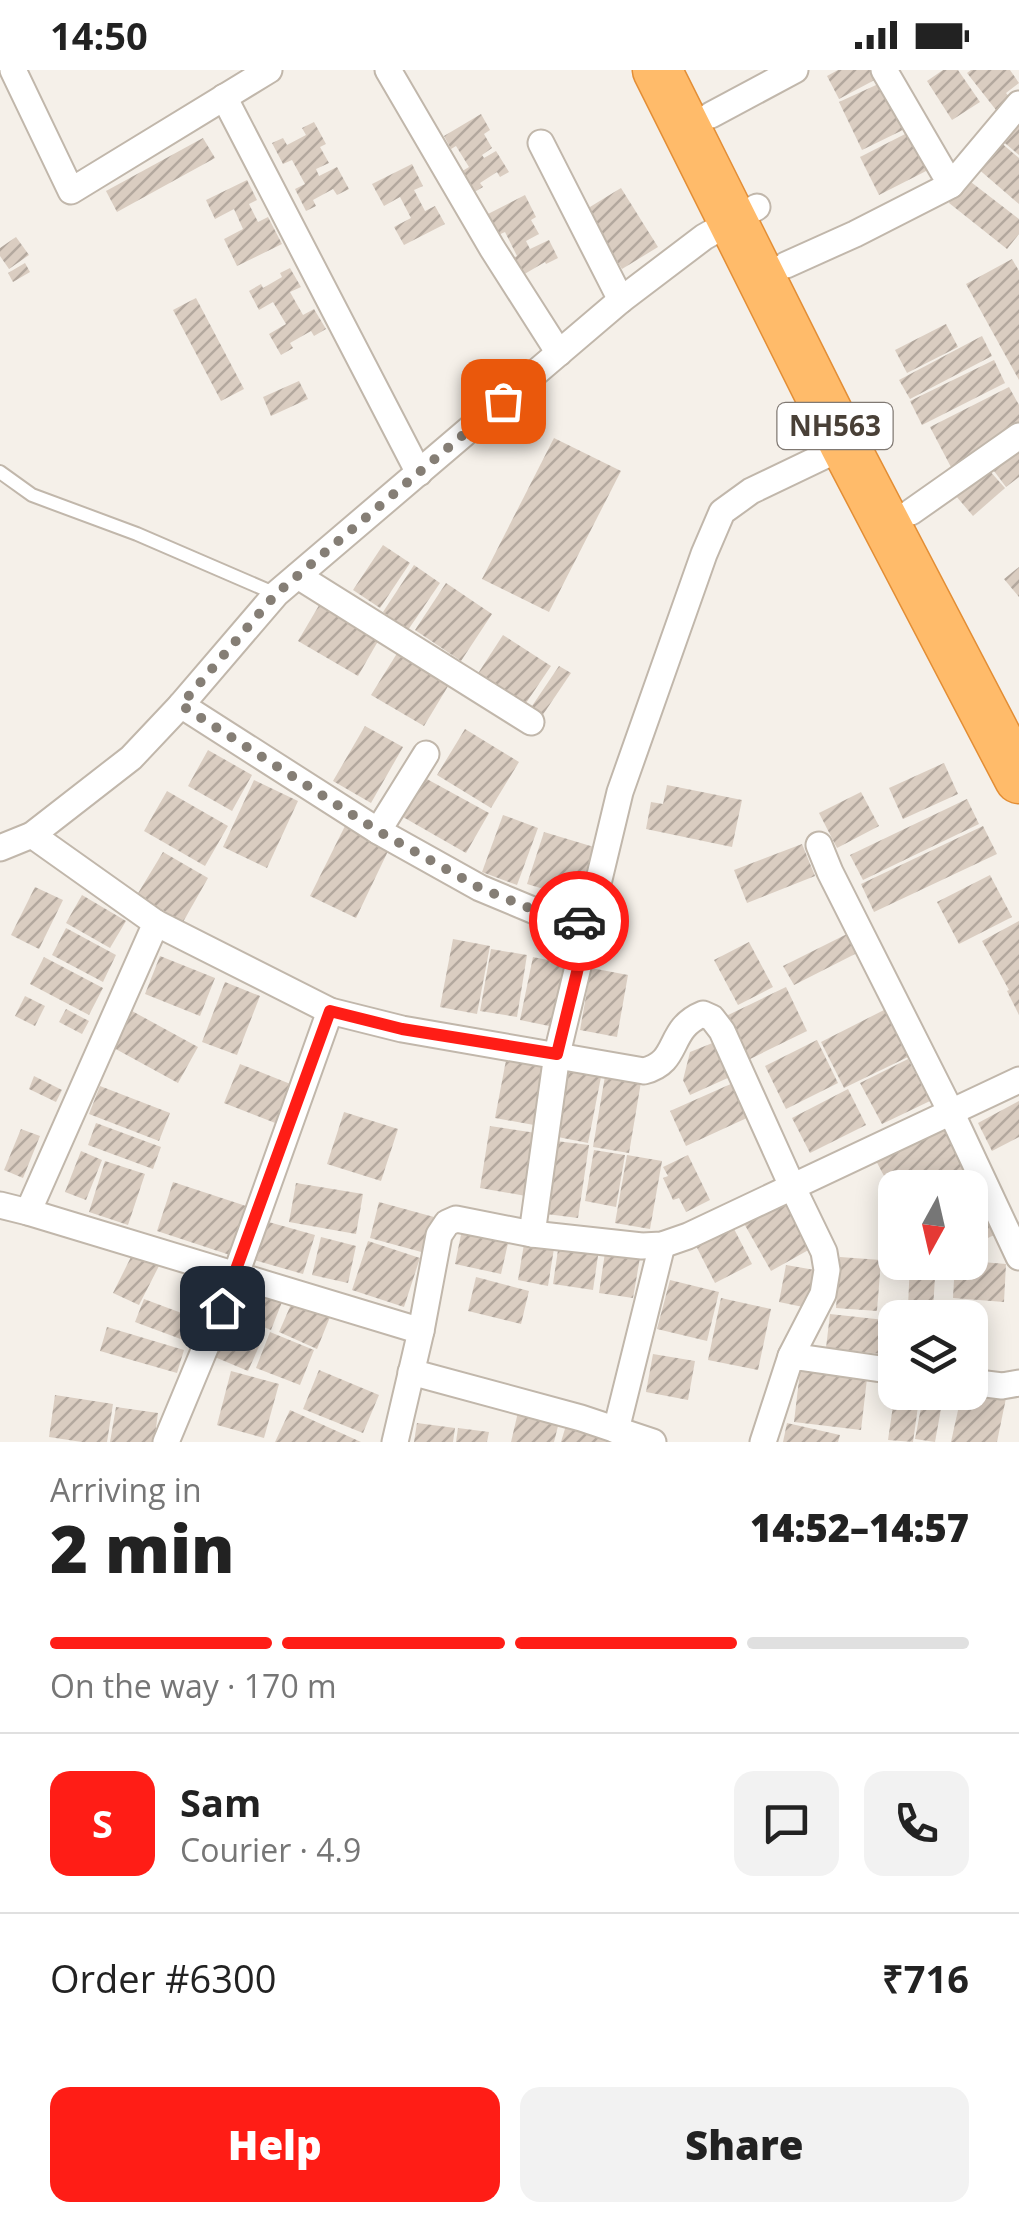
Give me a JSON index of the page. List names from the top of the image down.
{
  "streets": {
    "highway": ["NH563"]
  },
  "north": "bottom",
  "page": {
    "status": "14:50",
    "heading": ["2 min", "Arriving in", "14:52–14:57"],
    "panel": [
      "Sam",
      "Courier · 4.9",
      "Order #6300",
      "₹716"
    ],
    "bar": "On the way · 170 m",
    "round": "S",
    "buttons": ["Help", "Share"]
  }
}
